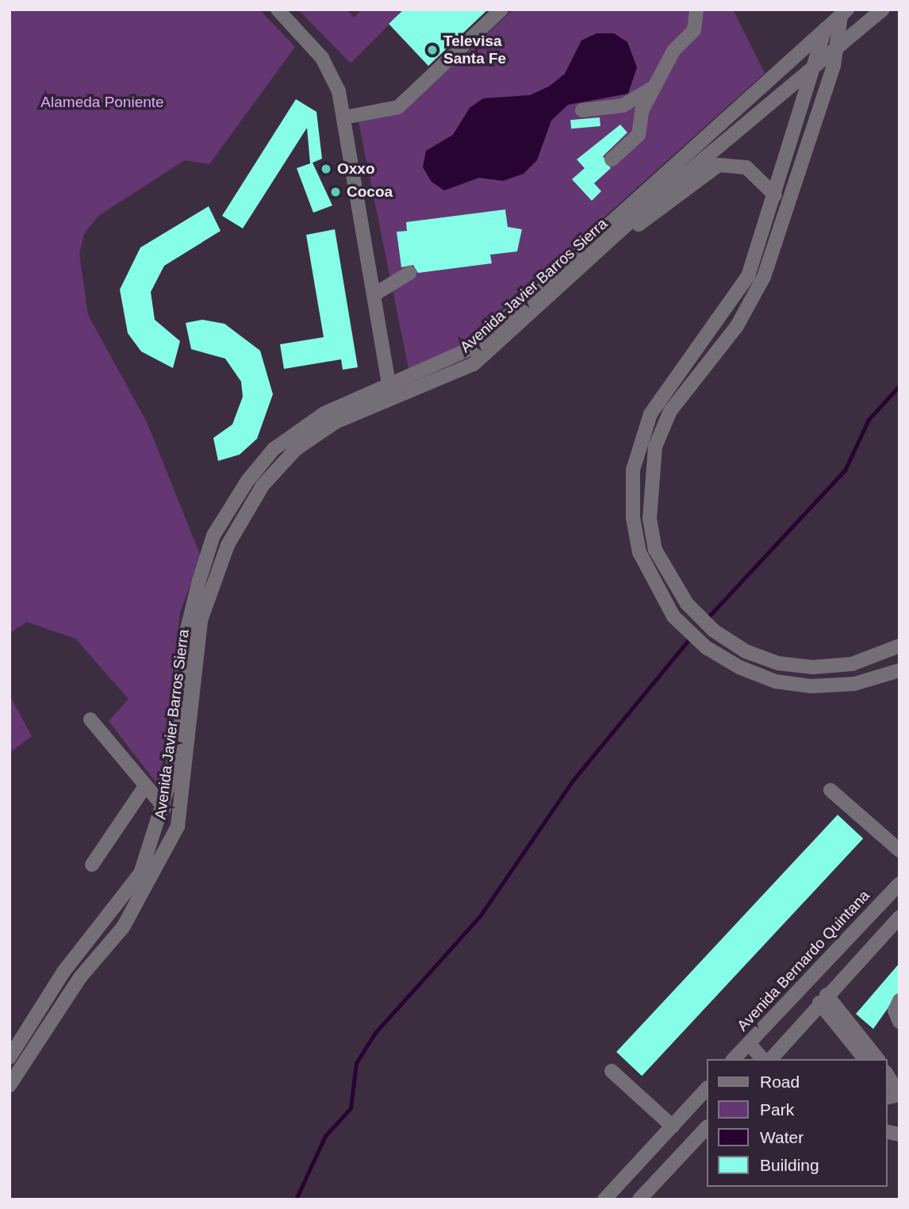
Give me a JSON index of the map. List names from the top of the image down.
{
  "streets": {
    "street": ["Avenida Javier Barros Sierra", "Avenida Bernardo Quintana"]
  },
  "parks": ["Alameda Poniente"],
  "places": ["Televisa Santa Fe", "Oxxo", "Cocoa"],
  "legend": [
    "Road",
    "Park",
    "Water",
    "Building"
  ]
}
